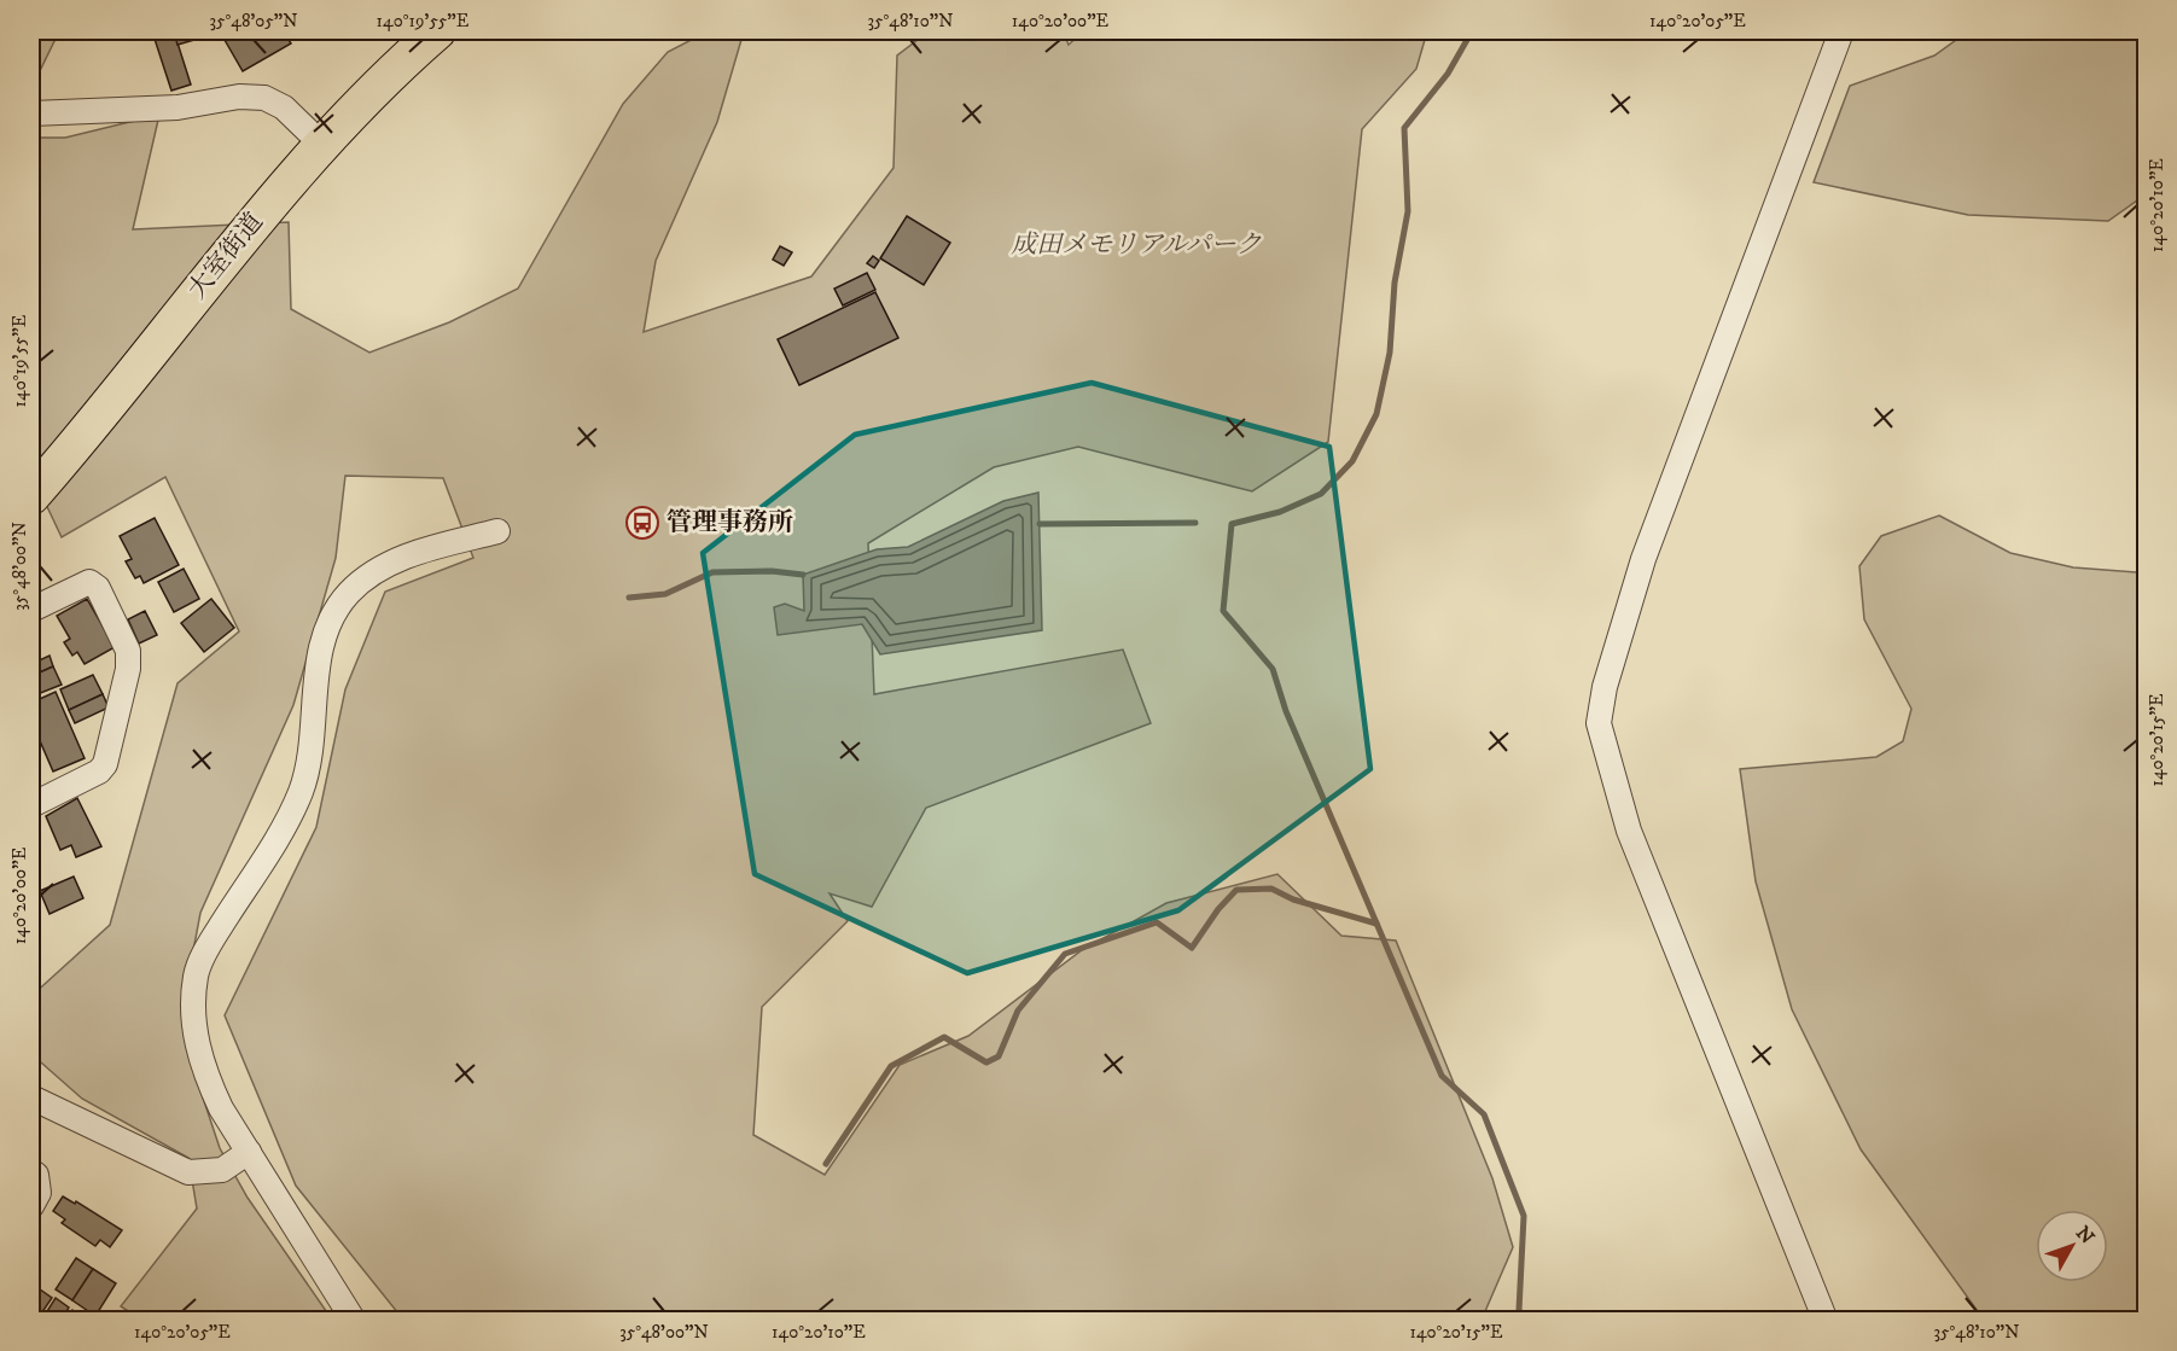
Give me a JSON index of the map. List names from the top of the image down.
{
  "streets": {
    "main road": ["大室街道"]
  },
  "parks": ["成田メモリアルパーク"],
  "places": {
    "bus stop": ["管理事務所"]
  },
  "north": "top right",
  "coordinates": [
    "35°48'05\"N",
    "140°19'55\"E",
    "35°48'10\"N",
    "140°20'00\"E",
    "140°20'05\"E",
    "140°20'10\"E",
    "35°48'00\"N",
    "140°20'15\"E"
  ]
}
